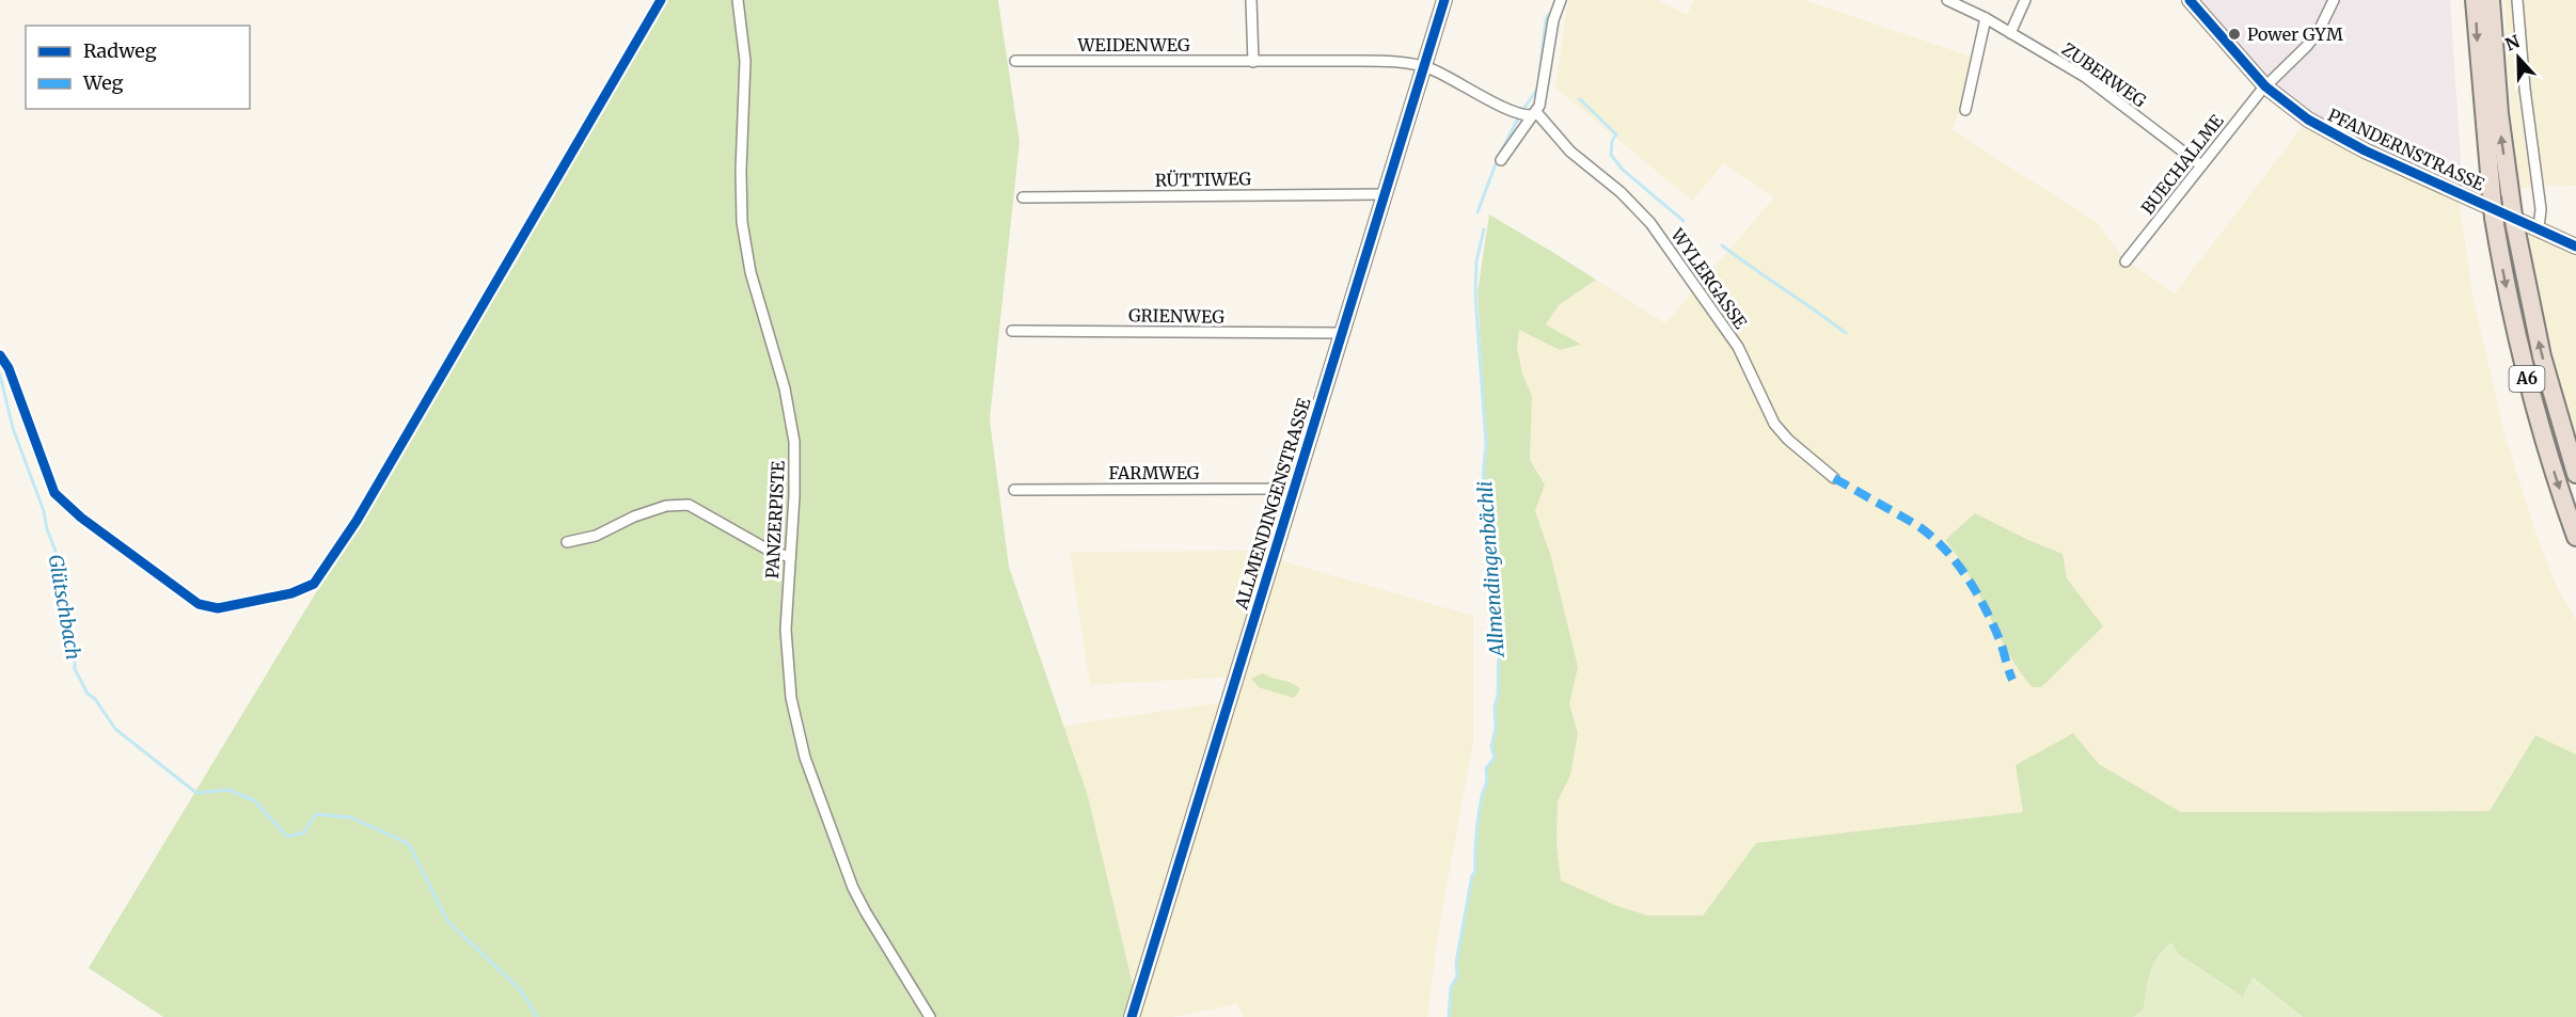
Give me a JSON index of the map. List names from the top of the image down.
{
  "streets": {
    "highway": ["A6"],
    "street": [
      "WEIDENWEG",
      "ZUBERWEG",
      "PFANDERNSTRASSE",
      "BUECHALLME",
      "RÜTTIWEG",
      "WYLERGASSE",
      "GRIENWEG",
      "FARMWEG",
      "ALLMENDINGENSTRASSE",
      "PANZERPISTE"
    ]
  },
  "crossings": [
    ["WEIDENWEG", "ALLMENDINGENSTRASSE"],
    ["ZUBERWEG", "BUECHALLME"],
    ["PFANDERNSTRASSE", "BUECHALLME"],
    ["RÜTTIWEG", "ALLMENDINGENSTRASSE"],
    ["GRIENWEG", "ALLMENDINGENSTRASSE"],
    ["FARMWEG", "ALLMENDINGENSTRASSE"]
  ],
  "water": ["Allmendingenbächli", "Glütschbach"],
  "places": ["Power GYM"],
  "legend": ["Radweg", "Weg"],
  "north": "top"
}
